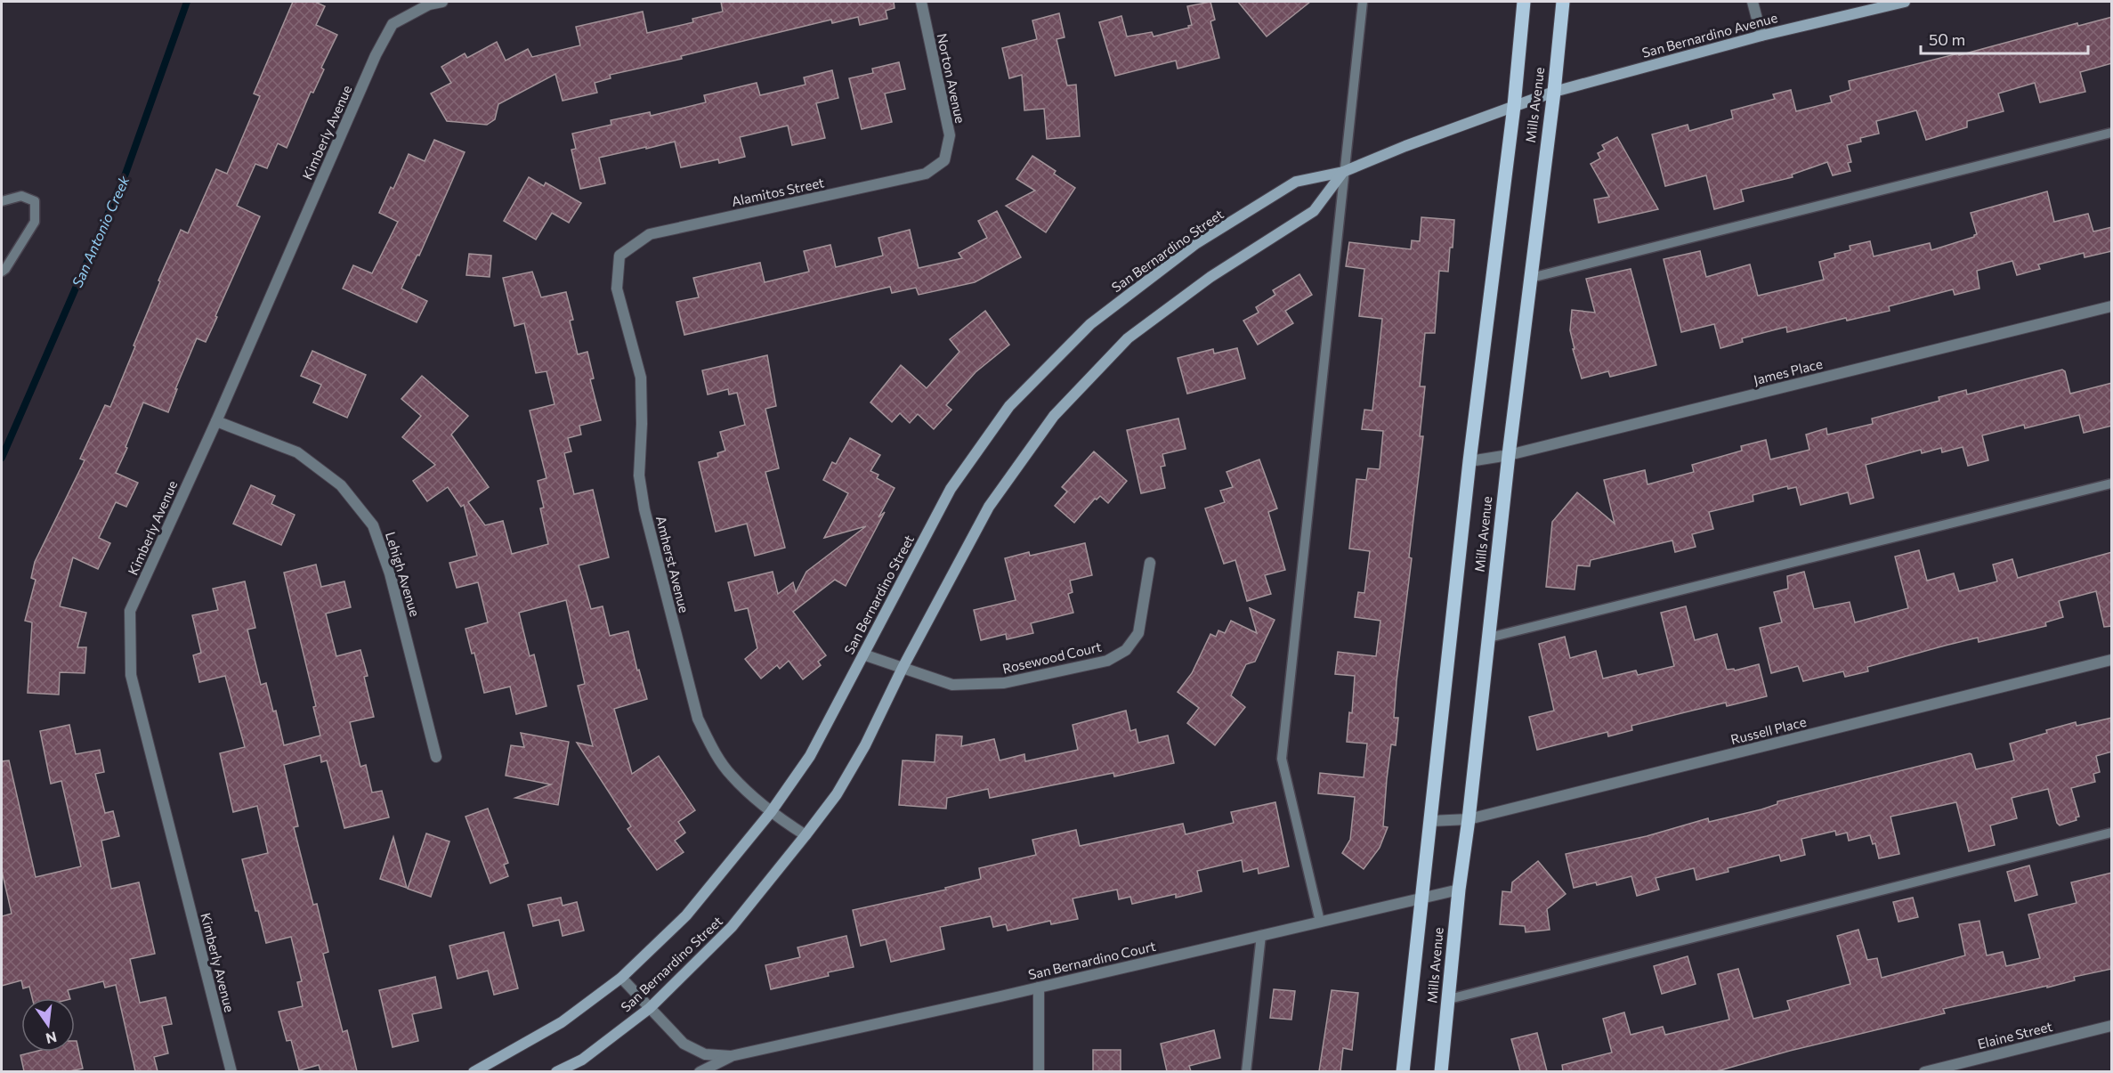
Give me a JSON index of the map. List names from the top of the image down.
{
  "streets": {
    "main road": ["San Bernardino Avenue", "Mills Avenue", "San Bernardino Street"],
    "street": [
      "Norton Avenue",
      "Kimberly Avenue",
      "Alamitos Street",
      "James Place",
      "Amherst Avenue",
      "Lehigh Avenue",
      "Rosewood Court",
      "Russell Place",
      "San Bernardino Court",
      "Elaine Street"
    ]
  },
  "crossings": [
    ["San Bernardino Avenue", "Mills Avenue"],
    ["San Bernardino Avenue", "San Bernardino Street"],
    ["Norton Avenue", "Alamitos Street"],
    ["Mills Avenue", "San Bernardino Street"],
    ["Mills Avenue", "James Place"],
    ["Mills Avenue", "Russell Place"],
    ["Mills Avenue", "San Bernardino Court"],
    ["Kimberly Avenue", "Lehigh Avenue"],
    ["Alamitos Street", "Amherst Avenue"],
    ["San Bernardino Street", "Amherst Avenue"],
    ["San Bernardino Street", "Rosewood Court"],
    ["San Bernardino Street", "San Bernardino Court"]
  ],
  "water": ["San Antonio Creek"],
  "scale_bar": "50 m",
  "north": "bottom"
}
